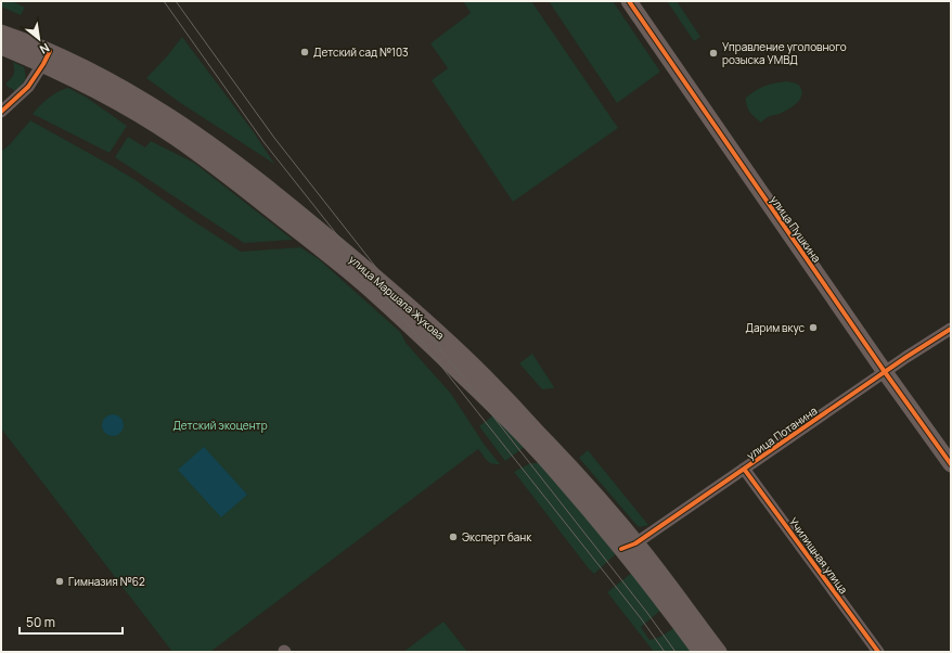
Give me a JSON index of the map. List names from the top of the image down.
{
  "streets": {
    "main road": ["улица Пушкина", "улица Маршала Жукова"],
    "street": ["улица Потанина", "Училищная улица"]
  },
  "crossings": [
    ["улица Пушкина", "улица Потанина"],
    ["улица Маршала Жукова", "улица Потанина"],
    ["улица Потанина", "Училищная улица"]
  ],
  "parks": ["Детский экоцентр"],
  "places": [
    "Детский сад №103",
    "Управление уголовного розыска УМВД",
    "Дарим вкус",
    "Эксперт банк",
    "Гимназия №62"
  ],
  "scale_bar": "50 m",
  "north": "bottom right"
}
